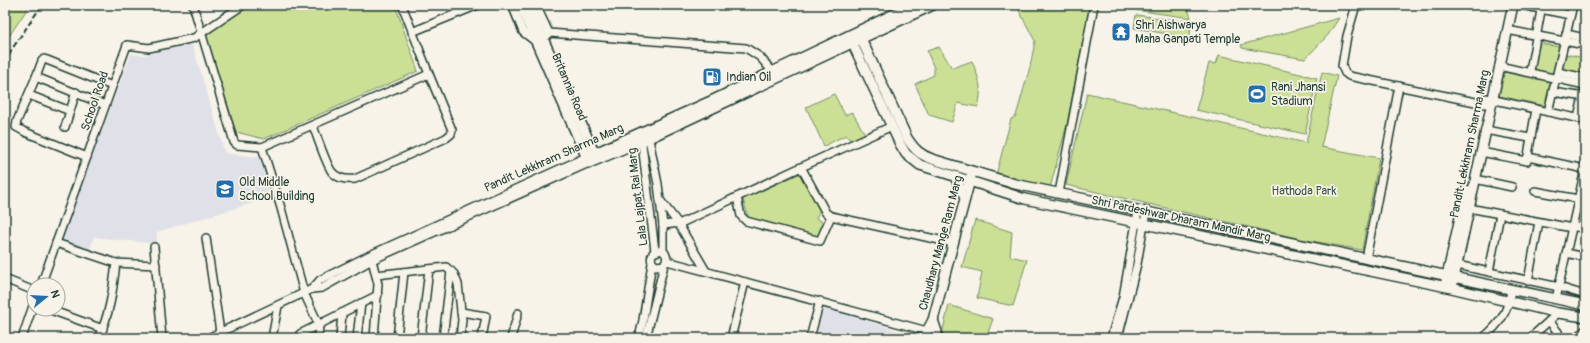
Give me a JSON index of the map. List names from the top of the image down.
{
  "streets": {
    "main road": [
      "Britannia Road",
      "Pandit Lekkhram Sharma Marg",
      "Shri Pardeshwar Dharam Mandir Marg",
      "Chaudhary Mange Ram Marg"
    ],
    "street": ["School Road", "Lala Lajpat Rai Marg"]
  },
  "crossings": [
    ["Britannia Road", "Pandit Lekkhram Sharma Marg"],
    ["Pandit Lekkhram Sharma Marg", "Lala Lajpat Rai Marg"],
    ["Pandit Lekkhram Sharma Marg", "Shri Pardeshwar Dharam Mandir Marg"],
    ["Shri Pardeshwar Dharam Mandir Marg", "Chaudhary Mange Ram Marg"]
  ],
  "parks": ["Hathoda Park"],
  "places": {
    "temple": ["Shri Aishwarya Maha Ganpati Temple"],
    "fuel station": ["Indian Oil"],
    "sports": ["Rani Jhansi Stadium"],
    "school or university": ["Old Middle School Building"]
  },
  "north": "right"
}
